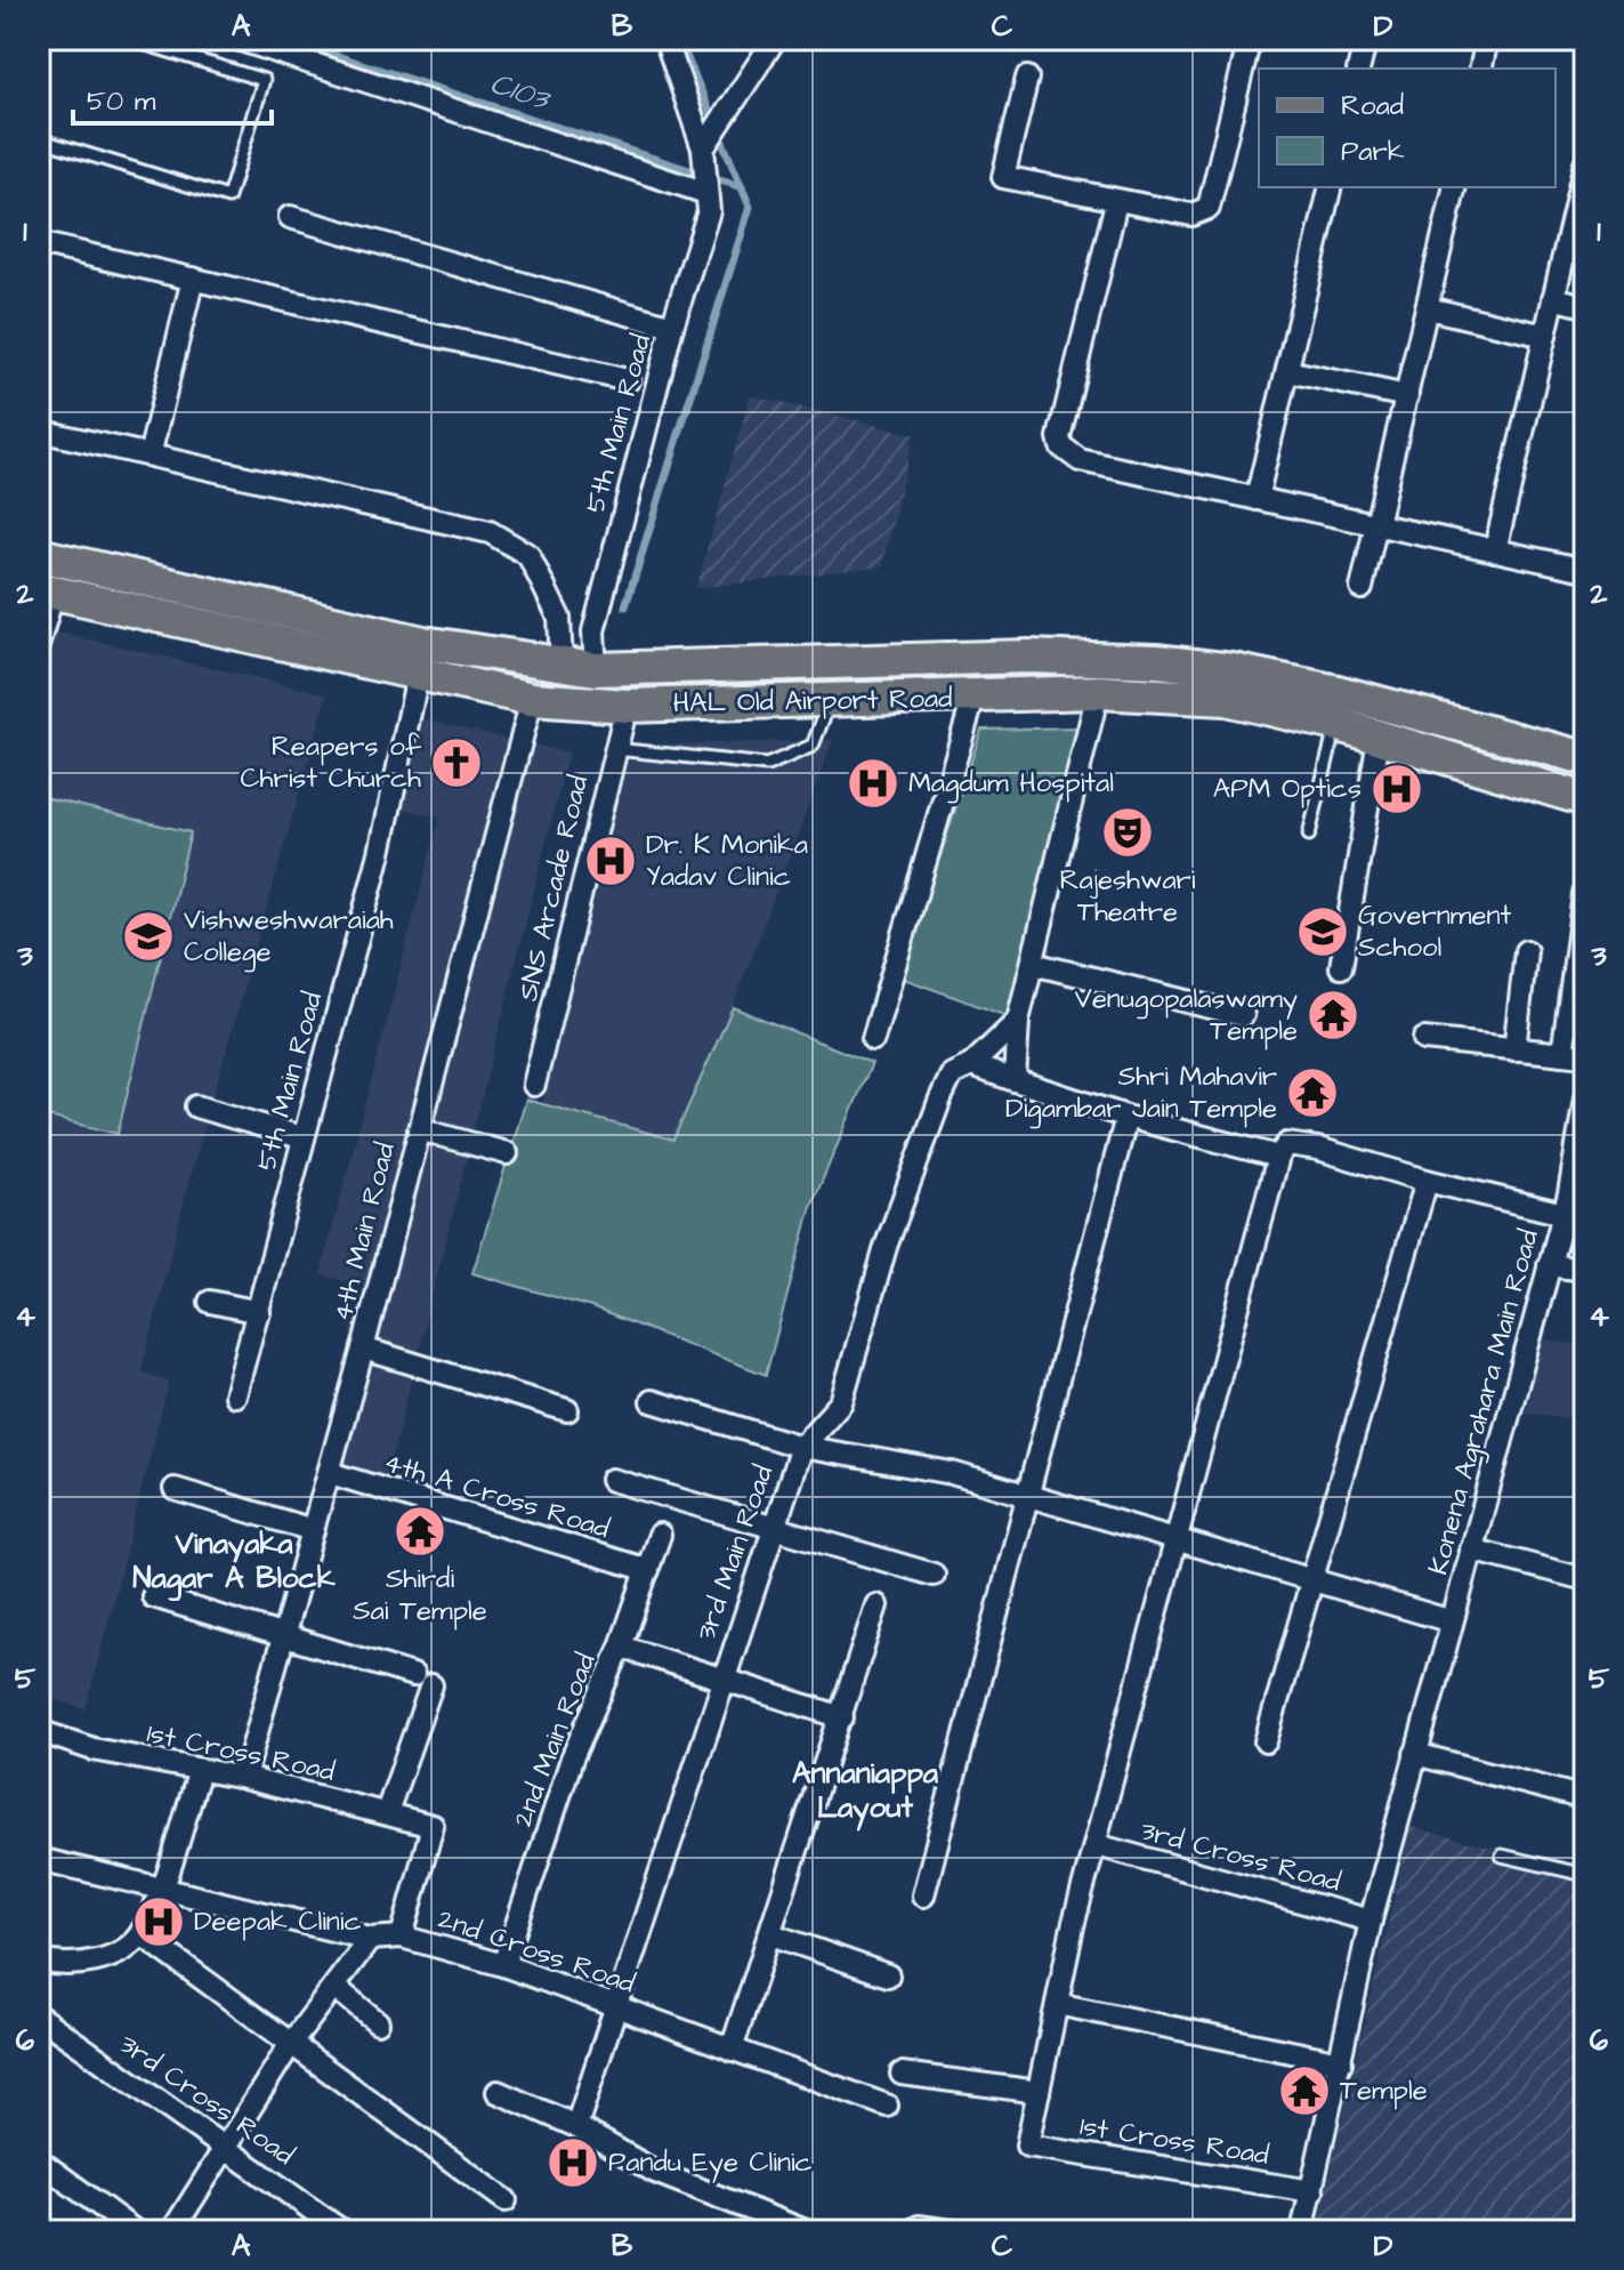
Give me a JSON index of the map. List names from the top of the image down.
{
  "streets": {
    "main road": ["HAL Old Airport Road"],
    "street": [
      "5th Main Road",
      "SNS Arcade Road",
      "4th Main Road",
      "Konena Agrahara Main Road",
      "4th A Cross Road",
      "3rd Main Road",
      "2nd Main Road",
      "1st Cross Road",
      "3rd Cross Road",
      "2nd Cross Road"
    ]
  },
  "crossings": [
    ["5th Main Road", "HAL Old Airport Road"],
    ["HAL Old Airport Road", "SNS Arcade Road"],
    ["HAL Old Airport Road", "4th Main Road"],
    ["4th Main Road", "4th A Cross Road"],
    ["4th Main Road", "1st Cross Road"],
    ["Konena Agrahara Main Road", "1st Cross Road"],
    ["Konena Agrahara Main Road", "3rd Cross Road"],
    ["4th A Cross Road", "2nd Main Road"],
    ["3rd Main Road", "2nd Cross Road"],
    ["2nd Main Road", "2nd Cross Road"],
    ["1st Cross Road", "2nd Cross Road"]
  ],
  "districts": ["Vinayaka Nagar A Block", "Annaniappa Layout"],
  "water": ["C103"],
  "places": {
    "church": ["Reapers of Christ Church"],
    "hospital": [
      "Magdum Hospital",
      "APM Optics",
      "Dr. K Monika Yadav Clinic",
      "Deepak Clinic",
      "Pandu Eye Clinic"
    ],
    "theatre": ["Rajeshwari Theatre"],
    "school or university": ["Government School", "Vishweshwaraiah College"],
    "temple": [
      "Venugopalaswamy Temple",
      "Shri Mahavir Digambar Jain Temple",
      "Shirdi Sai Temple",
      "Temple"
    ]
  },
  "legend": ["Road", "Park"],
  "scale_bar": "50 m",
  "grid": {
    "columns": [
      "A",
      "B",
      "C",
      "D"
    ],
    "rows": [
      "1",
      "2",
      "3",
      "4",
      "5",
      "6"
    ]
  }
}
